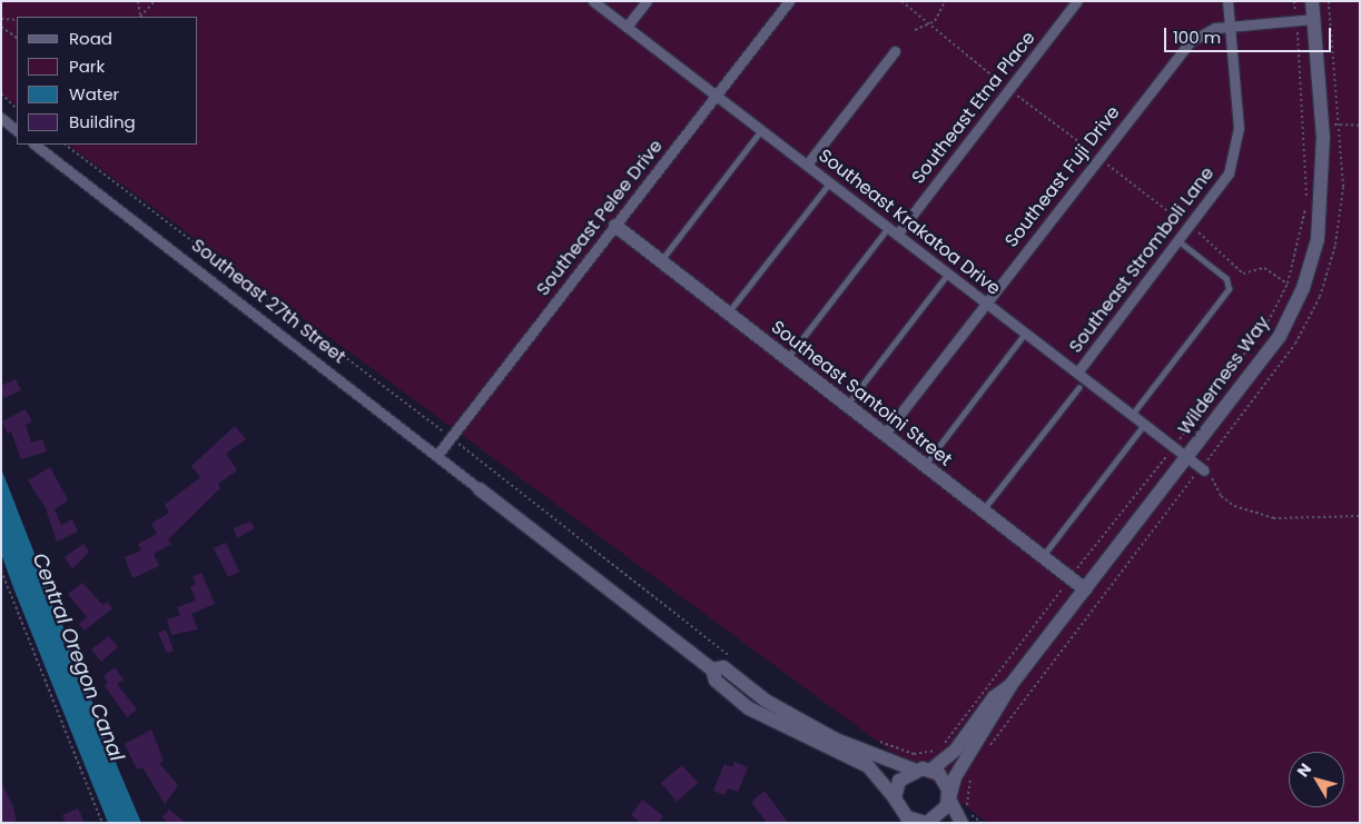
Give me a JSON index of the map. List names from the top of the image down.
{
  "streets": {
    "street": [
      "Southeast Etna Place",
      "Southeast Fuji Drive",
      "Southeast Pelee Drive",
      "Southeast Krakatoa Drive",
      "Southeast Stromboli Lane",
      "Southeast 27th Street",
      "Wilderness Way",
      "Southeast Santoini Street"
    ]
  },
  "crossings": [
    ["Southeast Etna Place", "Southeast Krakatoa Drive"],
    ["Southeast Fuji Drive", "Southeast Krakatoa Drive"],
    ["Southeast Fuji Drive", "Southeast Stromboli Lane"],
    ["Southeast Fuji Drive", "Wilderness Way"],
    ["Southeast Fuji Drive", "Southeast Santoini Street"],
    ["Southeast Pelee Drive", "Southeast Krakatoa Drive"],
    ["Southeast Pelee Drive", "Southeast 27th Street"],
    ["Southeast Pelee Drive", "Southeast Santoini Street"],
    ["Southeast Krakatoa Drive", "Southeast Stromboli Lane"],
    ["Southeast Krakatoa Drive", "Wilderness Way"],
    ["Wilderness Way", "Southeast Santoini Street"]
  ],
  "water": ["Central Oregon Canal"],
  "legend": [
    "Road",
    "Park",
    "Water",
    "Building"
  ],
  "scale_bar": "100 m",
  "north": "top left"
}
